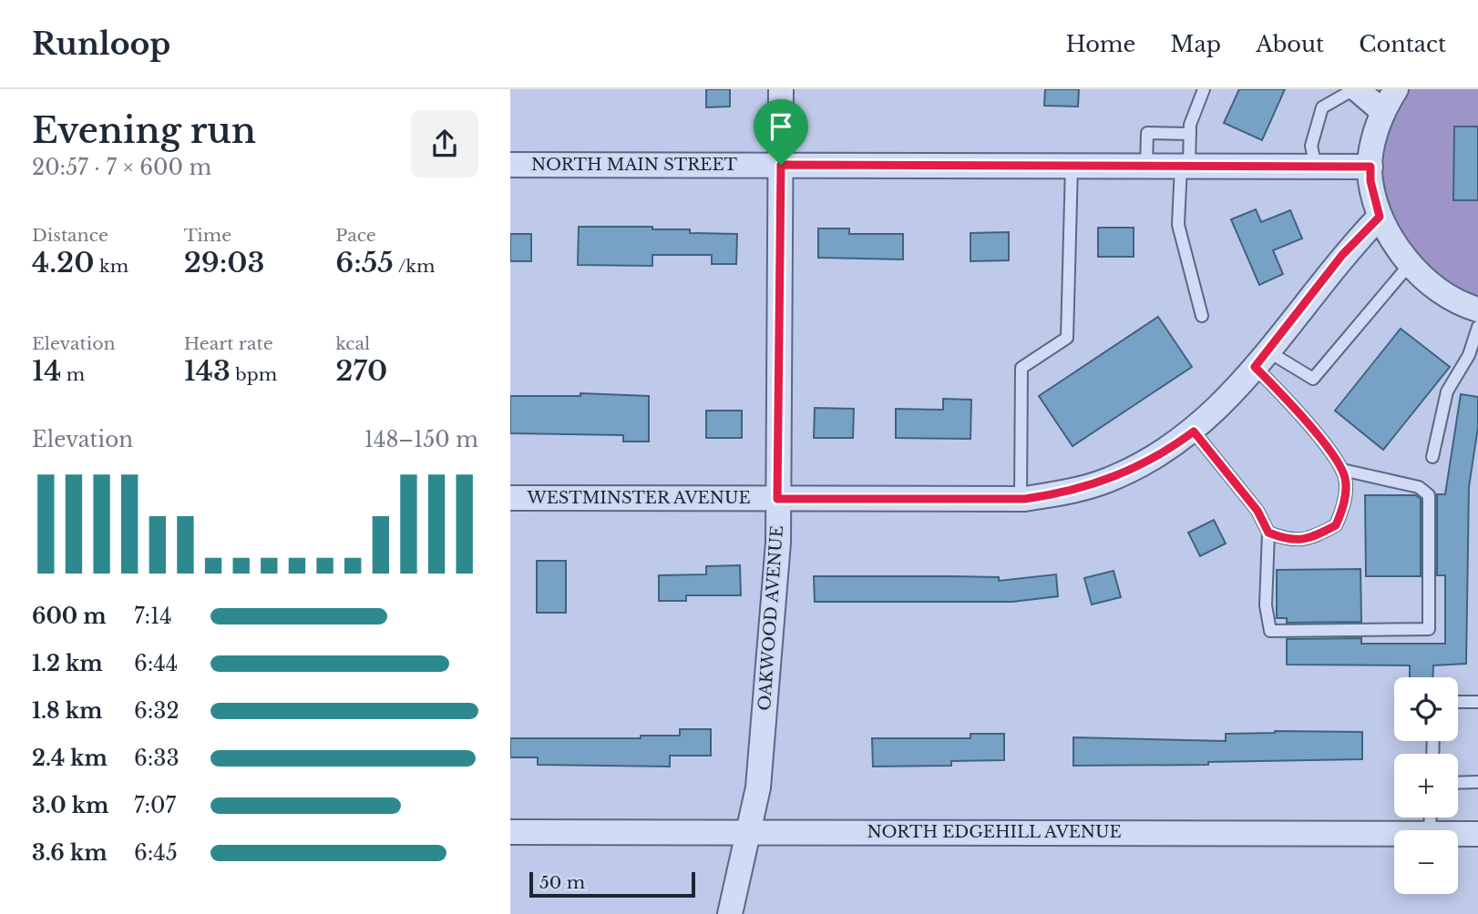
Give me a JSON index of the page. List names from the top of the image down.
{
  "streets": {
    "street": [
      "NORTH MAIN STREET",
      "WESTMINSTER AVENUE",
      "OAKWOOD AVENUE",
      "NORTH EDGEHILL AVENUE"
    ]
  },
  "crossings": [
    ["NORTH MAIN STREET", "OAKWOOD AVENUE"],
    ["WESTMINSTER AVENUE", "OAKWOOD AVENUE"],
    ["OAKWOOD AVENUE", "NORTH EDGEHILL AVENUE"]
  ],
  "scale_bar": "50 m",
  "page": {
    "header": "Runloop",
    "nav": [
      "Home",
      "Map",
      "About",
      "Contact"
    ],
    "heading": ["Evening run", "20:57 · 7 × 600 m"],
    "stats": [
      ["Distance", "4.20 km"],
      ["Time", "29:03"],
      ["Pace", "6:55 /km"],
      ["Elevation", "14 m"],
      ["Heart rate", "143 bpm"],
      ["kcal", "270"]
    ],
    "chart": ["Elevation", "148–150 m"],
    "list": [
      {
        "name": "600 m",
        "note": "7:14"
      },
      {
        "name": "1.2 km",
        "note": "6:44"
      },
      {
        "name": "1.8 km",
        "note": "6:32"
      },
      {
        "name": "2.4 km",
        "note": "6:33"
      },
      {
        "name": "3.0 km",
        "note": "7:07"
      },
      {
        "name": "3.6 km",
        "note": "6:45"
      }
    ],
    "map_buttons": ["+", "−"],
    "scale": "50 m"
  }
}
